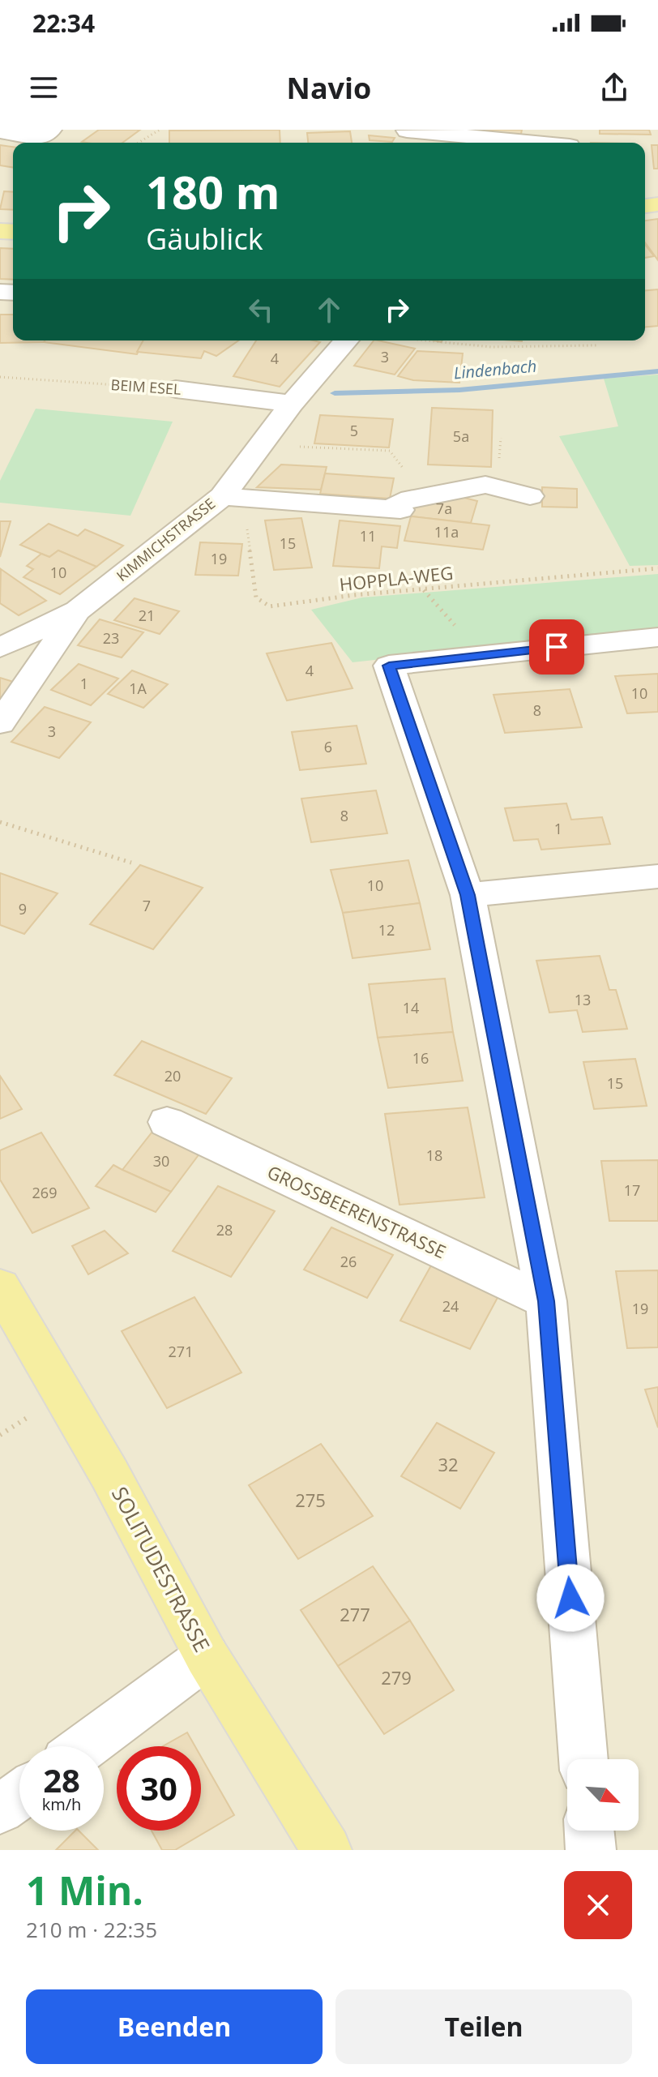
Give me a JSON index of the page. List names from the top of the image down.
{
  "streets": {
    "main road": ["SOLITUDESTRASSE"],
    "street": ["BEIM ESEL", "KIMMICHSTRASSE", "GROSSBEERENSTRASSE"],
    "path": ["HOPPLA-WEG"]
  },
  "crossings": [
    ["BEIM ESEL", "KIMMICHSTRASSE"],
    ["KIMMICHSTRASSE", "HOPPLA-WEG"]
  ],
  "water": ["Lindenbach"],
  "house_numbers": [
    "3",
    "4",
    "5",
    "5a",
    "7a",
    "11a",
    "11",
    "15",
    "19",
    "10",
    "21",
    "23",
    "4",
    "1",
    "1A",
    "10",
    "8",
    "3",
    "6",
    "8",
    "1",
    "10",
    "7",
    "9",
    "12",
    "13",
    "14",
    "16",
    "20",
    "15",
    "18",
    "30",
    "17",
    "269",
    "28",
    "26",
    "24",
    "19",
    "271",
    "32",
    "275",
    "277",
    "279"
  ],
  "north": "bottom right",
  "page": {
    "status": "22:34",
    "header": "Navio",
    "turn": ["180 m", "Gäublick"],
    "speed": "28 km/h",
    "limit": "30",
    "heading": ["1 Min.", "210 m · 22:35"],
    "buttons": ["Beenden", "Teilen"]
  }
}
